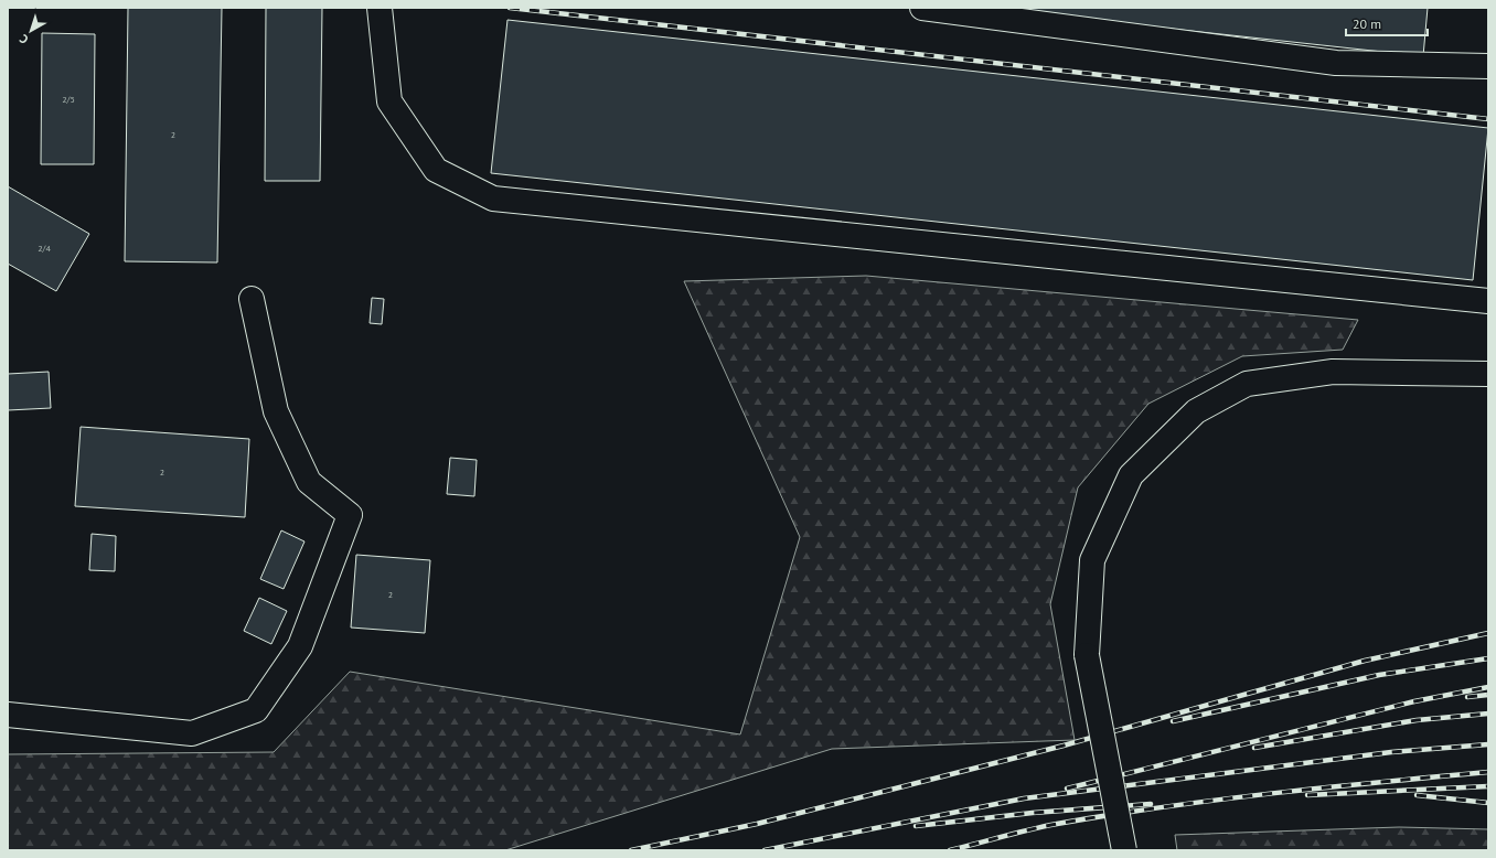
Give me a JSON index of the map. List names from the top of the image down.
{
  "house_numbers": [
    "2/5",
    "2",
    "2/4",
    "2",
    "2"
  ],
  "scale_bar": "20 m",
  "north": "bottom left"
}
